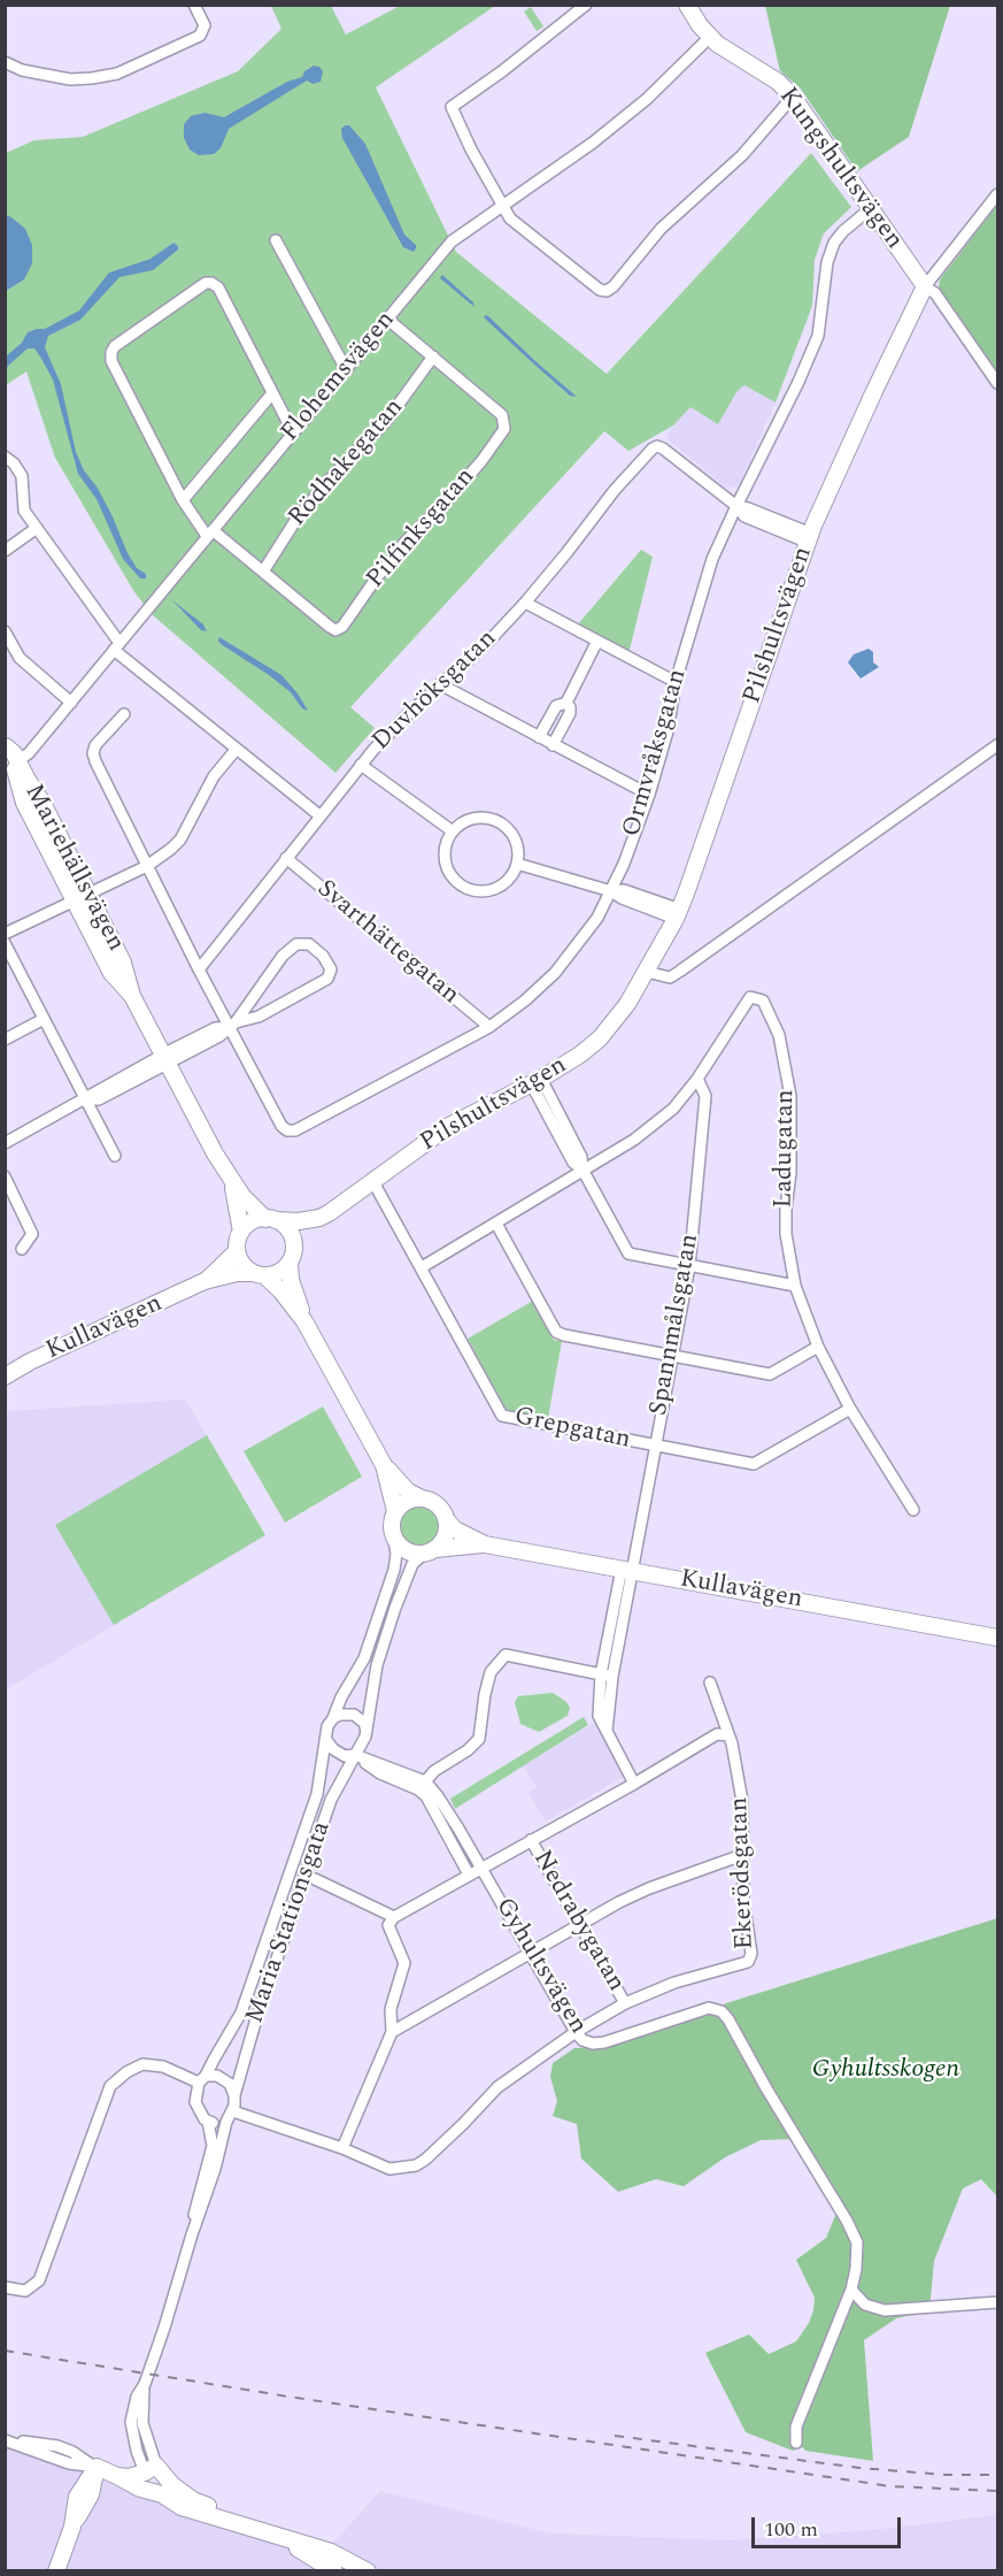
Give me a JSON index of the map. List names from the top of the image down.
{
  "streets": {
    "street": [
      "Kungshultsvägen",
      "Flohemsvägen",
      "Rödhakegatan",
      "Pilfinksgatan",
      "Pilshultsvägen",
      "Duvhöksgatan",
      "Ormvråksgatan",
      "Mariehällsvägen",
      "Svarthättegatan",
      "Ladugatan",
      "Spannmålsgatan",
      "Kullavägen",
      "Grepgatan",
      "Ekerödsgatan",
      "Nedrabygatan",
      "Maria Stationsgata",
      "Gyhultsvägen"
    ]
  },
  "crossings": [
    ["Kungshultsvägen", "Flohemsvägen"],
    ["Kungshultsvägen", "Pilshultsvägen"],
    ["Kungshultsvägen", "Ormvråksgatan"],
    ["Flohemsvägen", "Pilfinksgatan"],
    ["Flohemsvägen", "Mariehällsvägen"],
    ["Rödhakegatan", "Pilfinksgatan"],
    ["Pilshultsvägen", "Duvhöksgatan"],
    ["Pilshultsvägen", "Mariehällsvägen"],
    ["Pilshultsvägen", "Kullavägen"],
    ["Pilshultsvägen", "Grepgatan"],
    ["Duvhöksgatan", "Ormvråksgatan"],
    ["Duvhöksgatan", "Svarthättegatan"],
    ["Ormvråksgatan", "Svarthättegatan"],
    ["Mariehällsvägen", "Kullavägen"],
    ["Ladugatan", "Spannmålsgatan"],
    ["Ladugatan", "Grepgatan"],
    ["Spannmålsgatan", "Kullavägen"],
    ["Spannmålsgatan", "Grepgatan"],
    ["Kullavägen", "Maria Stationsgata"],
    ["Ekerödsgatan", "Nedrabygatan"],
    ["Ekerödsgatan", "Maria Stationsgata"],
    ["Ekerödsgatan", "Gyhultsvägen"]
  ],
  "parks": ["Gyhultsskogen"],
  "scale_bar": "100 m"
}
